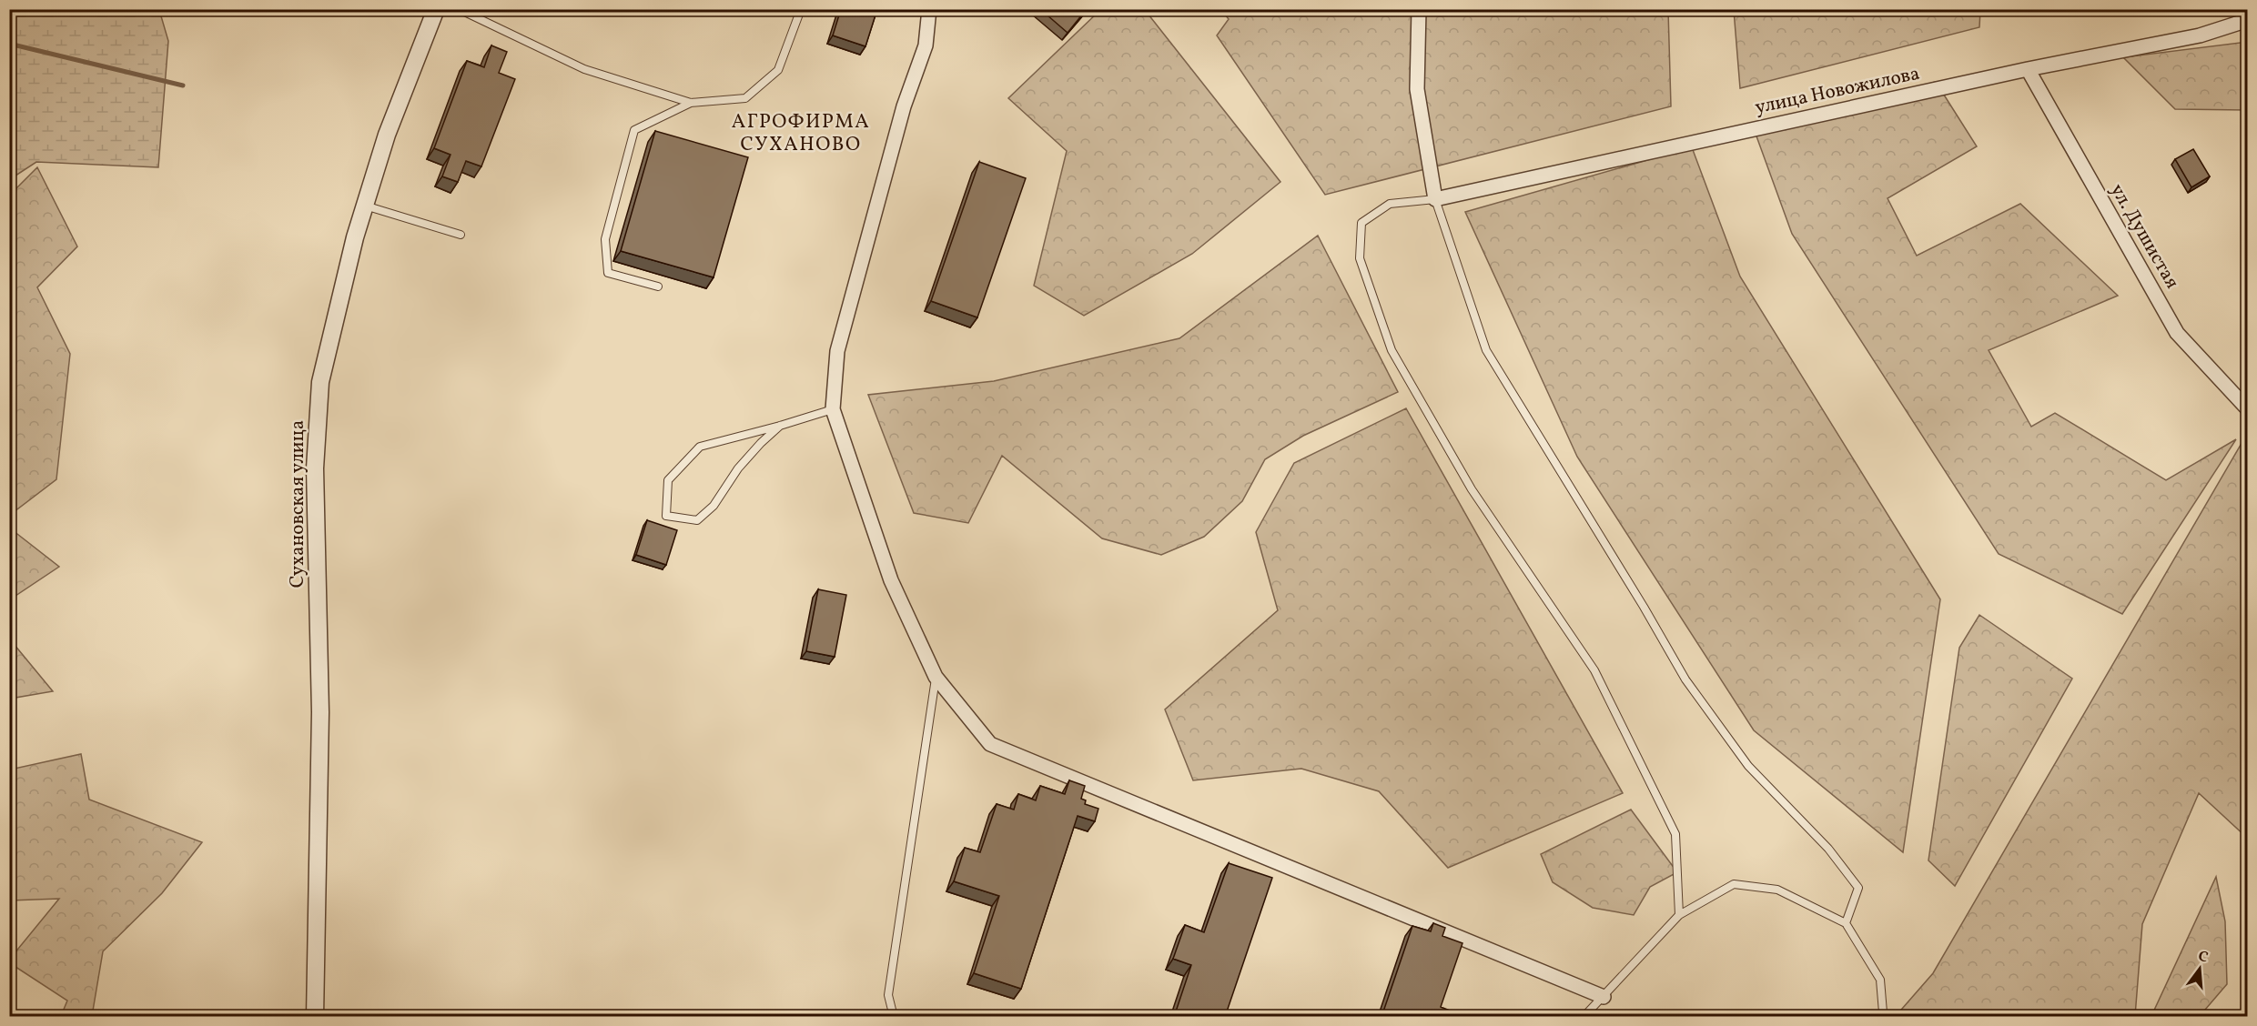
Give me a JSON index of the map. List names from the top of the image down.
{
  "streets": {
    "street": ["улица Новожилова", "ул. Душистая", "Сухановская улица"]
  },
  "crossings": [
    ["улица Новожилова", "ул. Душистая"]
  ],
  "districts": ["АГРОФИРМА СУХАНОВО"],
  "north": "top"
}
